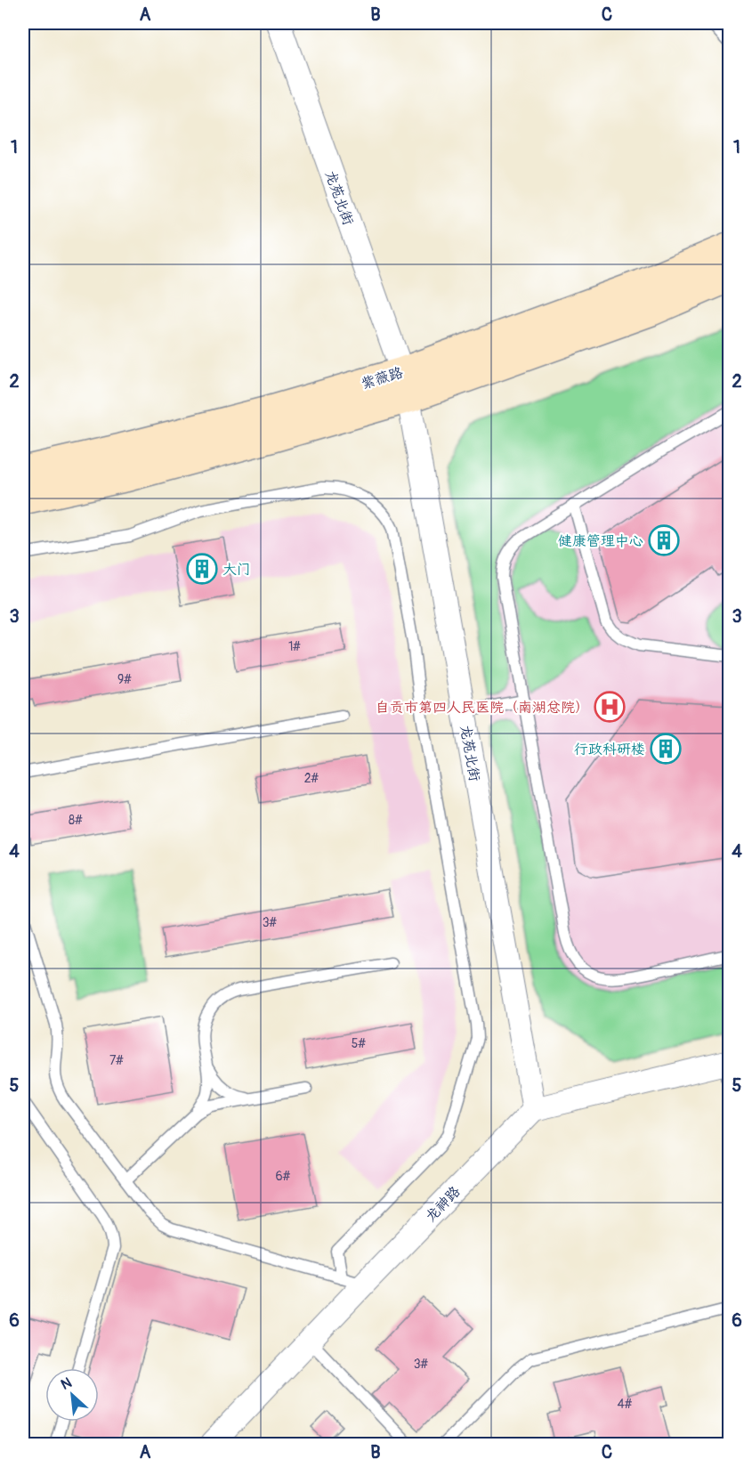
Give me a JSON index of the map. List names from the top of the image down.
{
  "streets": {
    "main road": ["紫薇路"],
    "street": ["龙苑北街", "龙神路"]
  },
  "crossings": [
    ["龙苑北街", "紫薇路"],
    ["龙苑北街", "龙神路"]
  ],
  "places": {
    "building": ["健康管理中心", "大门", "行政科研楼"],
    "hospital": ["自贡市第四人民医院（南湖总院）"]
  },
  "house_numbers": [
    "1#",
    "9#",
    "2#",
    "8#",
    "3#",
    "5#",
    "7#",
    "6#",
    "3#",
    "4#"
  ],
  "north": "top left",
  "grid": {
    "columns": ["A", "B", "C"],
    "rows": [
      "1",
      "2",
      "3",
      "4",
      "5",
      "6"
    ]
  }
}
